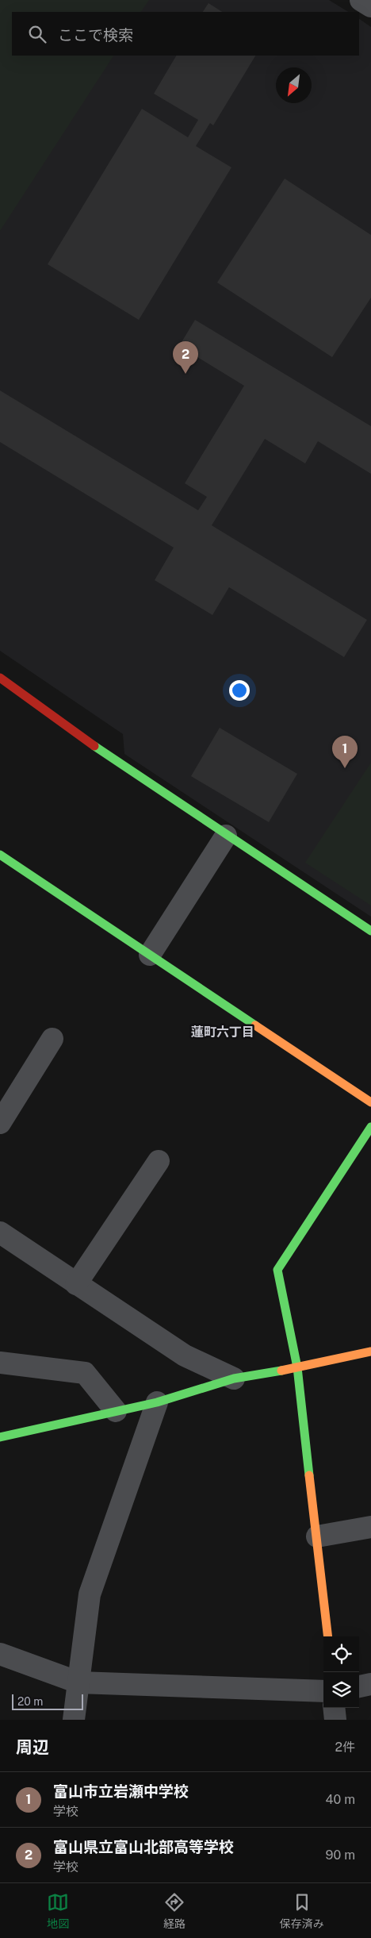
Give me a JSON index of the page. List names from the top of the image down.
{
  "districts": ["蓮町六丁目"],
  "scale_bar": "20 m",
  "north": "bottom left",
  "page": {
    "search": "ここで検索",
    "pins": ["2", "1"],
    "scale": "20 m",
    "heading": ["周辺", "2件"],
    "list": [
      {
        "mark": "1",
        "name": "富山市立岩瀬中学校",
        "note": "学校",
        "value": "40 m"
      },
      {
        "mark": "2",
        "name": "富山県立富山北部高等学校",
        "note": "学校",
        "value": "90 m"
      }
    ],
    "nav": ["地図", "経路", "保存済み"]
  }
}
